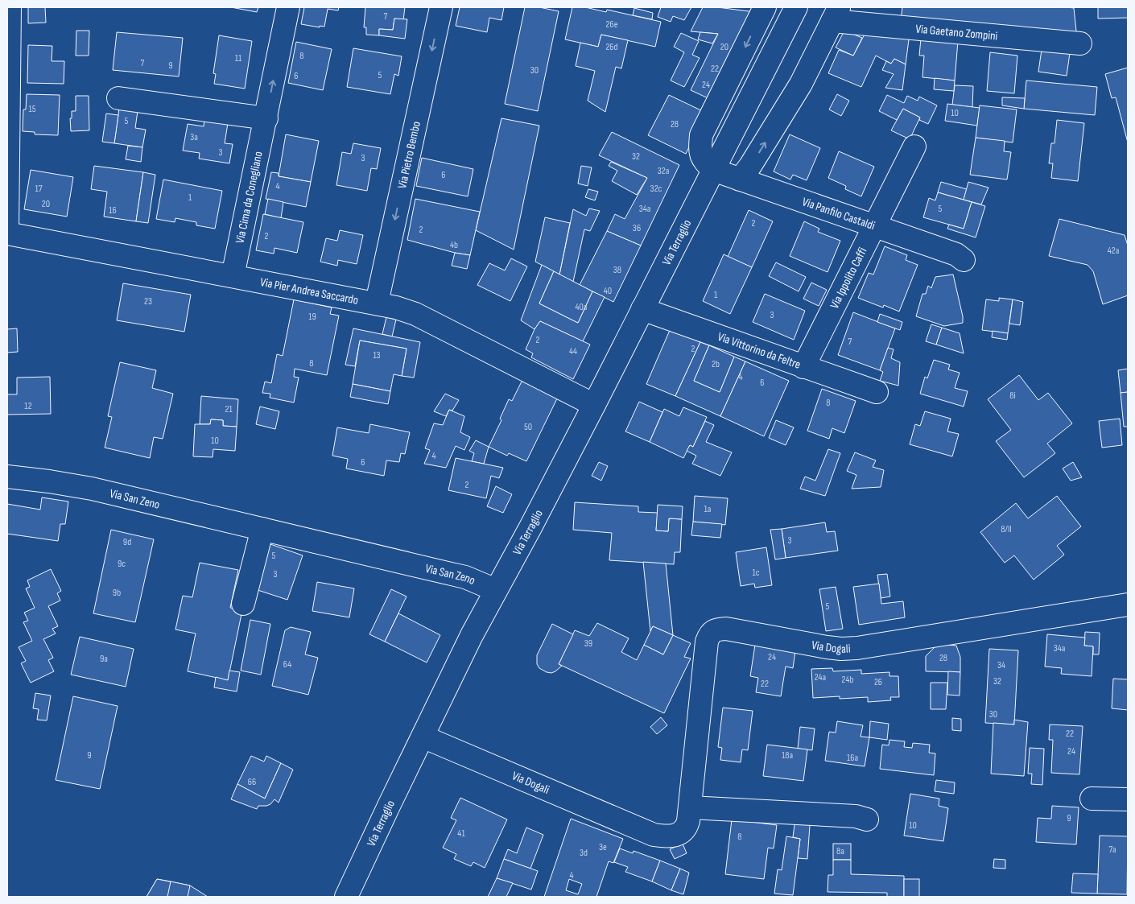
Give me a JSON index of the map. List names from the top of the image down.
{
  "streets": {
    "street": [
      "Via Gaetano Zompini",
      "Via Pietro Bembo",
      "Via Cima da Conegliano",
      "Via Panfilo Castaldi",
      "Via Terraglio",
      "Via Ippolito Caffi",
      "Via Pier Andrea Saccardo",
      "Via Vittorino da Feltre",
      "Via San Zeno",
      "Via Dogali"
    ]
  },
  "crossings": [
    ["Via Pietro Bembo", "Via Pier Andrea Saccardo"],
    ["Via Cima da Conegliano", "Via Pier Andrea Saccardo"],
    ["Via Panfilo Castaldi", "Via Terraglio"],
    ["Via Panfilo Castaldi", "Via Ippolito Caffi"],
    ["Via Terraglio", "Via Pier Andrea Saccardo"],
    ["Via Terraglio", "Via Vittorino da Feltre"],
    ["Via Terraglio", "Via San Zeno"],
    ["Via Terraglio", "Via Dogali"],
    ["Via Ippolito Caffi", "Via Vittorino da Feltre"]
  ],
  "one_way": ["Via Pietro Bembo", "Via Cima da Conegliano"],
  "house_numbers": [
    "7",
    "26e",
    "26d",
    "20",
    "8",
    "11",
    "7",
    "9",
    "22",
    "30",
    "5",
    "6",
    "24",
    "15",
    "10",
    "5",
    "28",
    "3a",
    "3",
    "32",
    "3",
    "32a",
    "6",
    "4",
    "17",
    "32c",
    "1",
    "20",
    "34a",
    "5",
    "16",
    "2",
    "36",
    "2",
    "2",
    "4b",
    "42a",
    "38",
    "40",
    "1",
    "23",
    "40a",
    "3",
    "19",
    "2",
    "7",
    "2",
    "44",
    "13",
    "8",
    "2b",
    "4",
    "6",
    "8i",
    "8",
    "12",
    "21",
    "50",
    "10",
    "4",
    "6",
    "2",
    "1a",
    "8/II",
    "3",
    "9d",
    "5",
    "9c",
    "1c",
    "3",
    "9b",
    "5",
    "39",
    "34a",
    "24",
    "28",
    "9a",
    "64",
    "34",
    "24a",
    "24b",
    "32",
    "26",
    "22",
    "30",
    "22",
    "24",
    "9",
    "18a",
    "16a",
    "66",
    "9",
    "10",
    "41",
    "8",
    "3e",
    "7a",
    "8a",
    "3d",
    "4"
  ]
}
